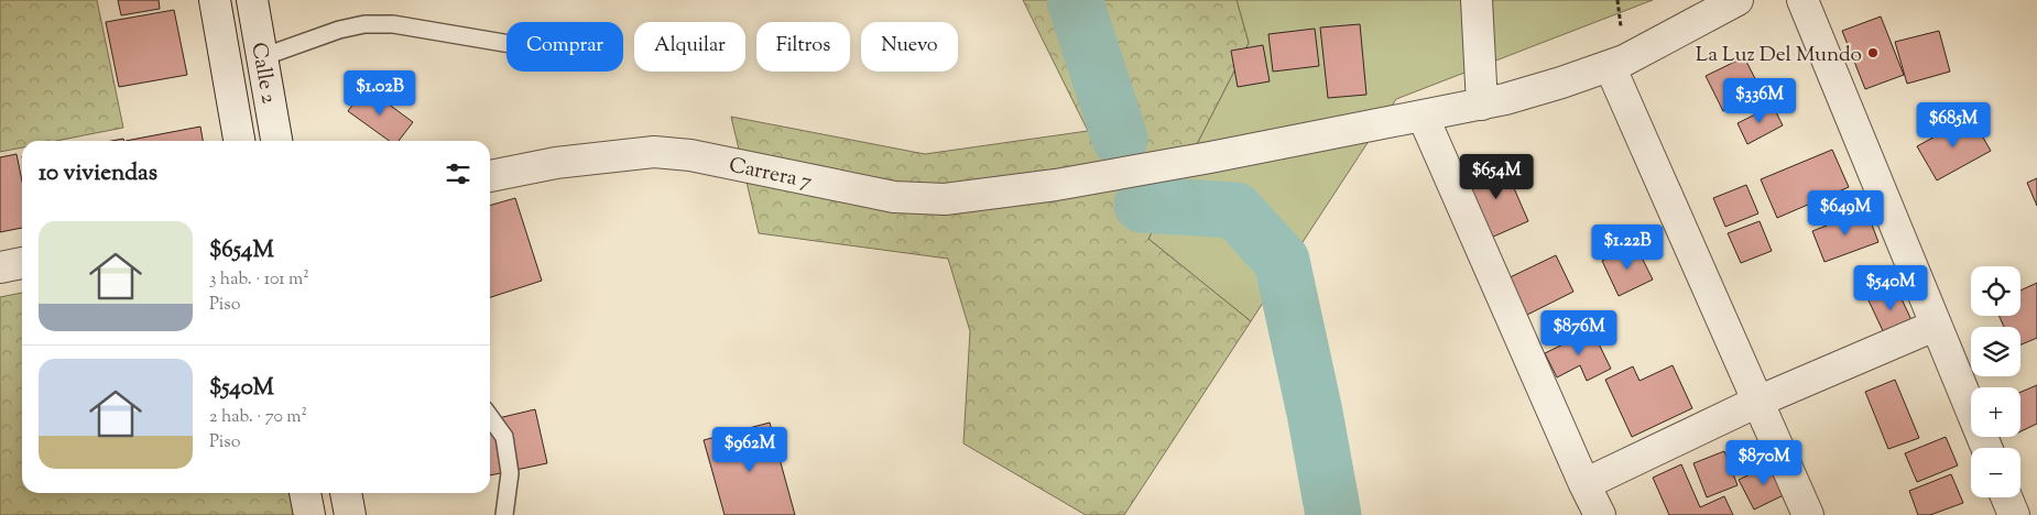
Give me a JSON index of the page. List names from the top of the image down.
{
  "streets": {
    "street": ["Calle 2", "Carrera 7"]
  },
  "places": ["La Luz Del Mundo"],
  "page": {
    "chip": [
      "Comprar",
      "Alquilar",
      "Filtros",
      "Nuevo"
    ],
    "price": [
      "$1.02B",
      "$336M",
      "$685M",
      "$654M",
      "$649M",
      "$1.22B",
      "$540M",
      "$876M",
      "$962M",
      "$870M"
    ],
    "heading": "10 viviendas",
    "list": [
      {
        "name": "$654M",
        "note": "3 hab. · 101 m² · Piso"
      },
      {
        "name": "$540M",
        "note": "2 hab. · 70 m² · Piso"
      }
    ],
    "map_buttons": ["+", "−"]
  }
}
